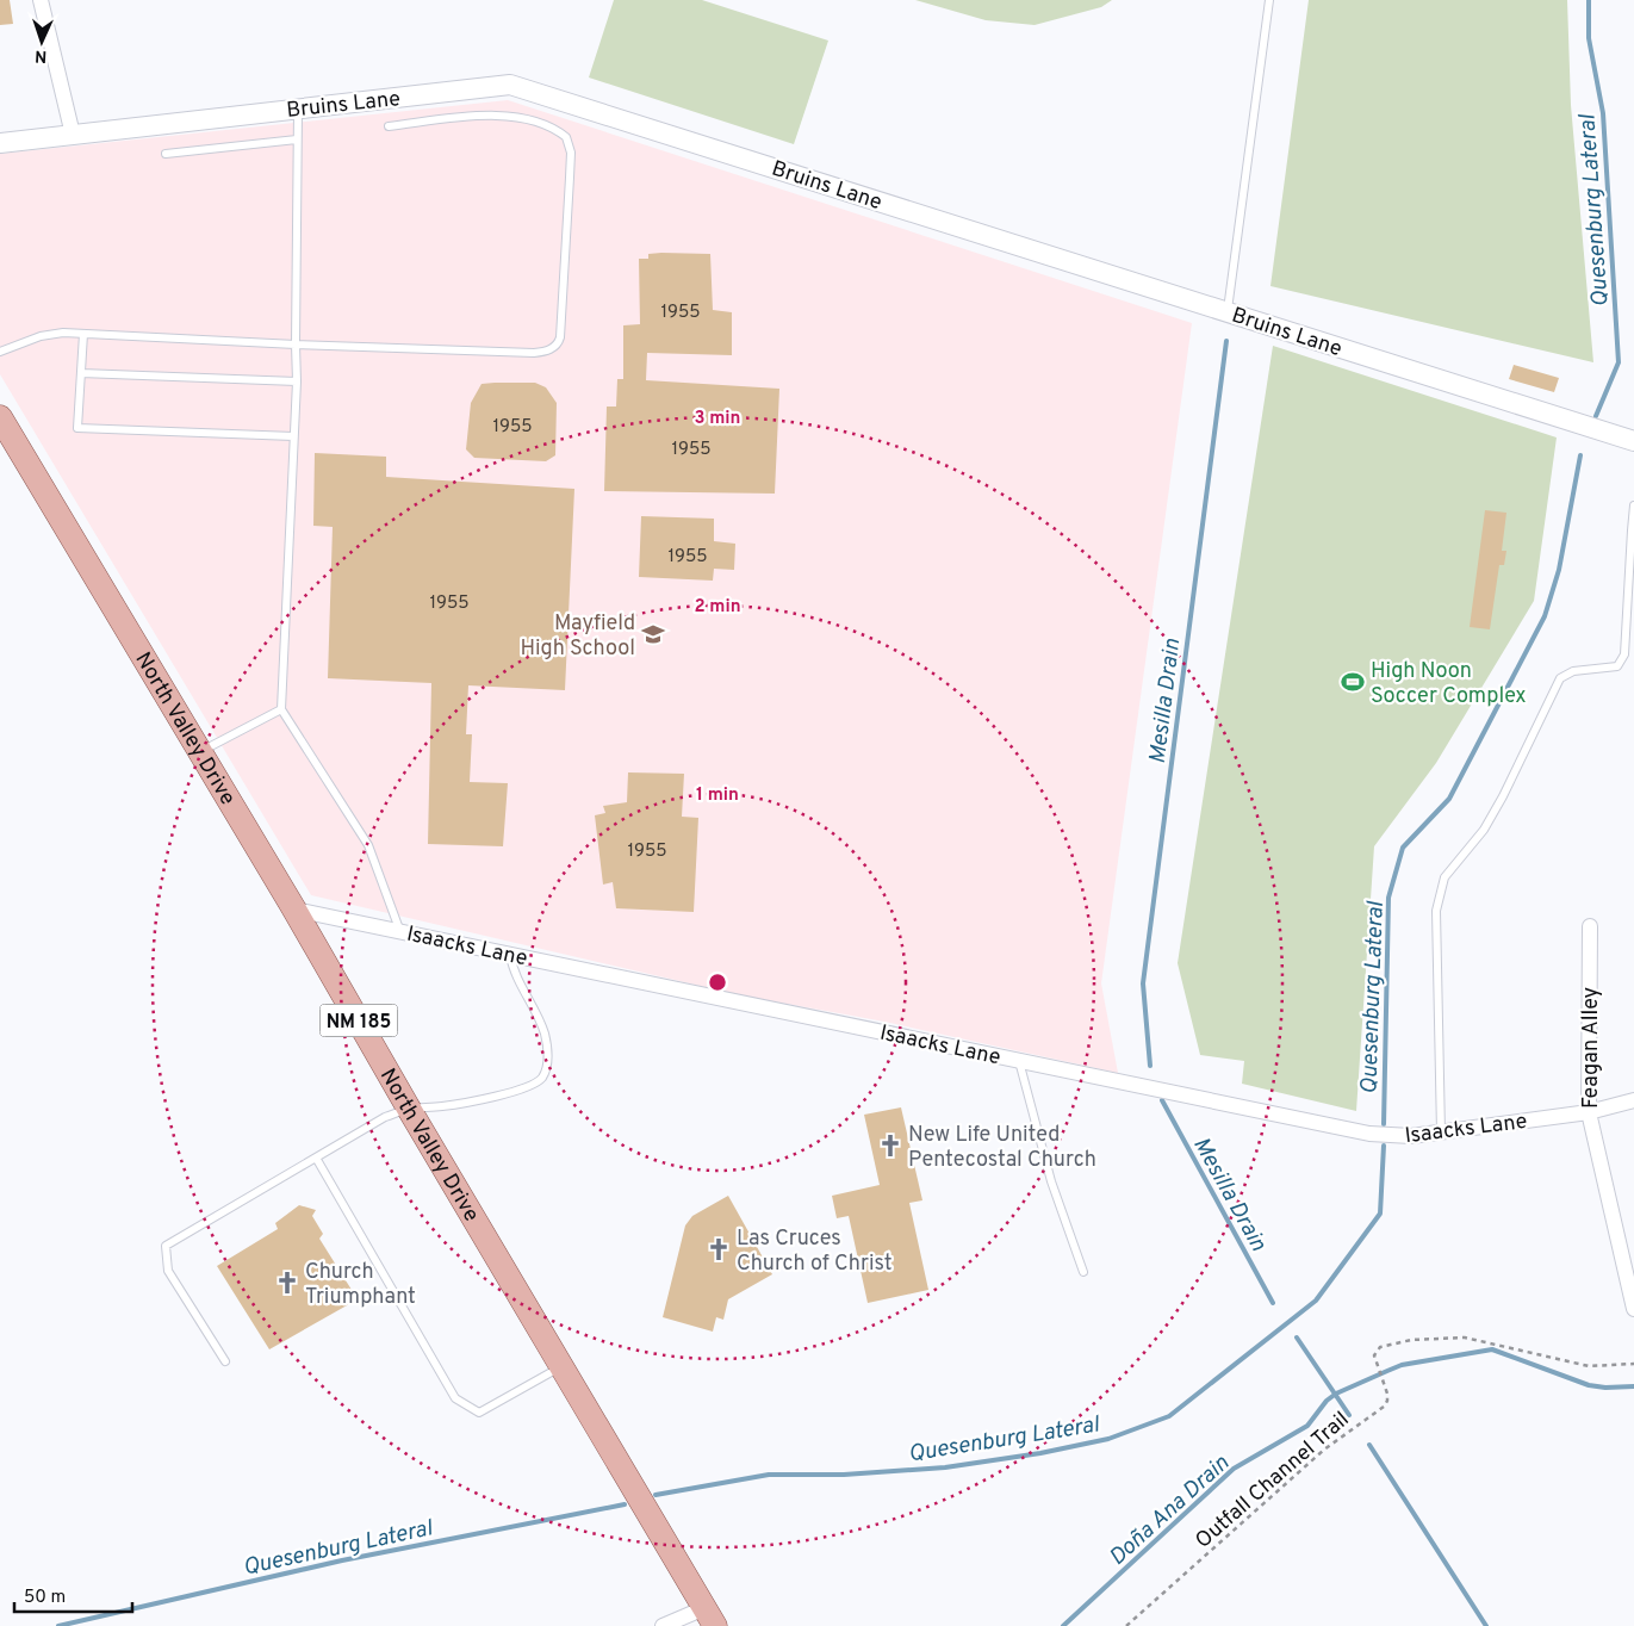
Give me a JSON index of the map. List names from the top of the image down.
{
  "streets": {
    "main road": ["North Valley Drive", "NM 185"],
    "street": ["Bruins Lane", "Isaacks Lane", "Feagan Alley"],
    "path": ["Outfall Channel Trail"]
  },
  "crossings": [
    ["North Valley Drive", "Isaacks Lane"],
    ["Isaacks Lane", "Feagan Alley"]
  ],
  "water": ["Quesenburg Lateral", "Mesilla Drain", "Doña Ana Drain"],
  "places": {
    "school or university": ["Mayfield High School"],
    "sports": ["High Noon Soccer Complex"],
    "church": ["New Life United Pentecostal Church", "Las Cruces Church of Christ", "Church Triumphant"]
  },
  "house_numbers": [
    "1955",
    "1955",
    "1955",
    "1955",
    "1955",
    "1955"
  ],
  "scale_bar": "50 m",
  "north": "bottom",
  "rings": ["3 min", "2 min", "1 min"]
}
